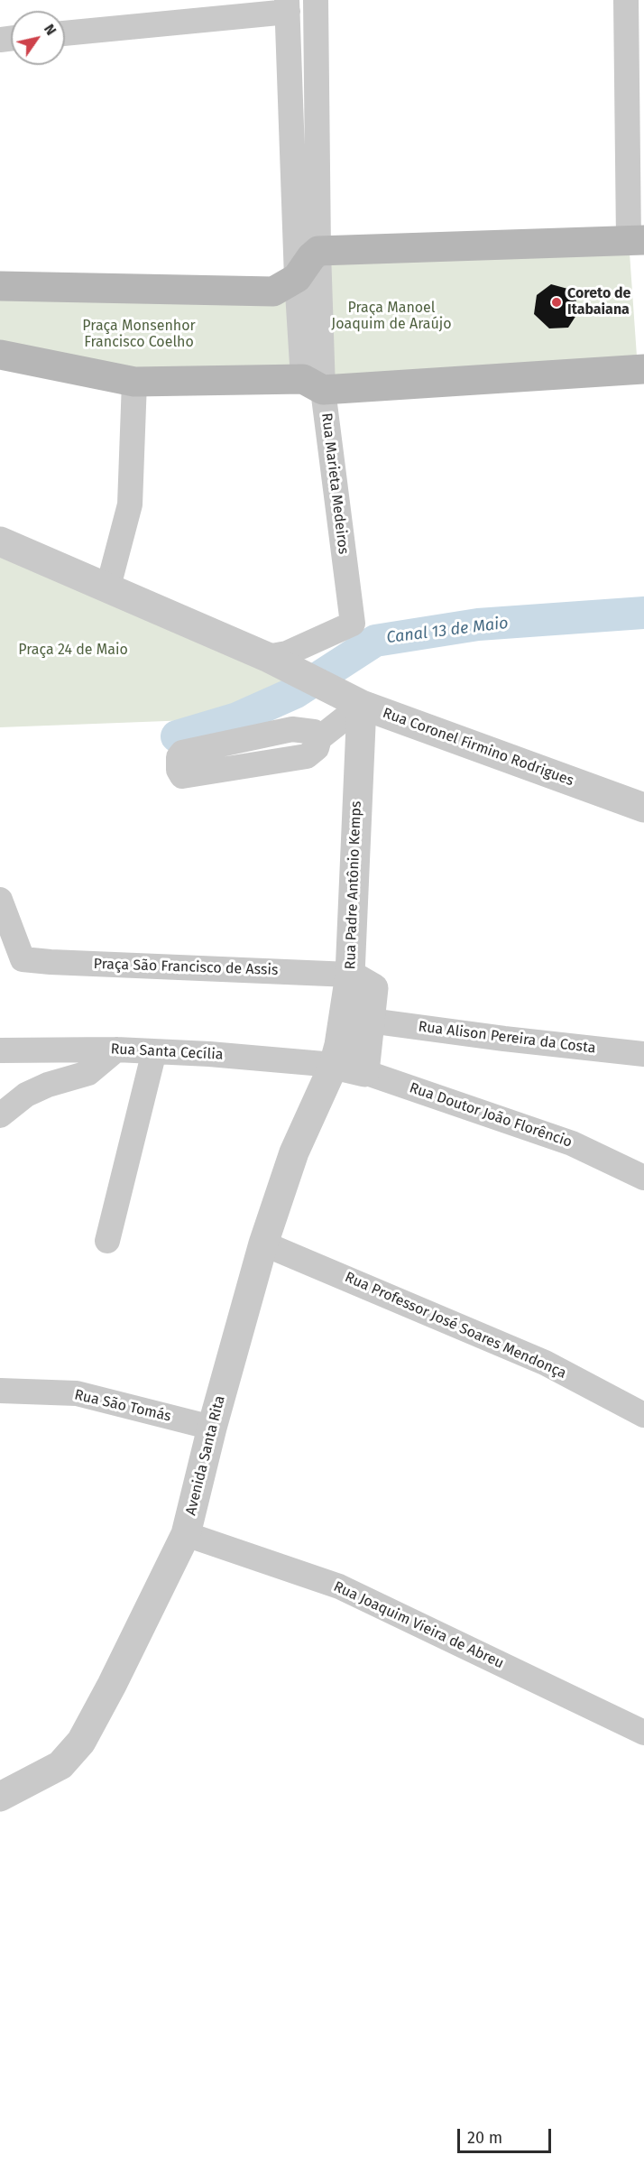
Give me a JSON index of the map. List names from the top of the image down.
{
  "streets": {
    "street": [
      "Rua Marieta Medeiros",
      "Rua Coronel Firmino Rodrigues",
      "Rua Padre Antônio Kemps",
      "Praça São Francisco de Assis",
      "Rua Alison Pereira da Costa",
      "Rua Santa Cecília",
      "Rua Doutor João Florêncio",
      "Rua Professor José Soares Mendonça",
      "Rua São Tomás",
      "Avenida Santa Rita",
      "Rua Joaquim Vieira de Abreu"
    ]
  },
  "crossings": [
    ["Rua Marieta Medeiros", "Rua Coronel Firmino Rodrigues"],
    ["Rua Coronel Firmino Rodrigues", "Rua Padre Antônio Kemps"],
    ["Rua Padre Antônio Kemps", "Praça São Francisco de Assis"],
    ["Rua Padre Antônio Kemps", "Rua Santa Cecília"],
    ["Rua Padre Antônio Kemps", "Rua Doutor João Florêncio"],
    ["Rua Padre Antônio Kemps", "Avenida Santa Rita"],
    ["Rua Santa Cecília", "Rua Doutor João Florêncio"],
    ["Rua Santa Cecília", "Avenida Santa Rita"],
    ["Rua Doutor João Florêncio", "Avenida Santa Rita"],
    ["Rua Professor José Soares Mendonça", "Avenida Santa Rita"],
    ["Rua São Tomás", "Avenida Santa Rita"],
    ["Avenida Santa Rita", "Rua Joaquim Vieira de Abreu"]
  ],
  "water": ["Canal 13 de Maio"],
  "parks": ["Praça Manoel Joaquim de Araújo", "Praça Monsenhor Francisco Coelho", "Praça 24 de Maio"],
  "places": ["Coreto de Itabaiana"],
  "scale_bar": "20 m",
  "north": "top right"
}
